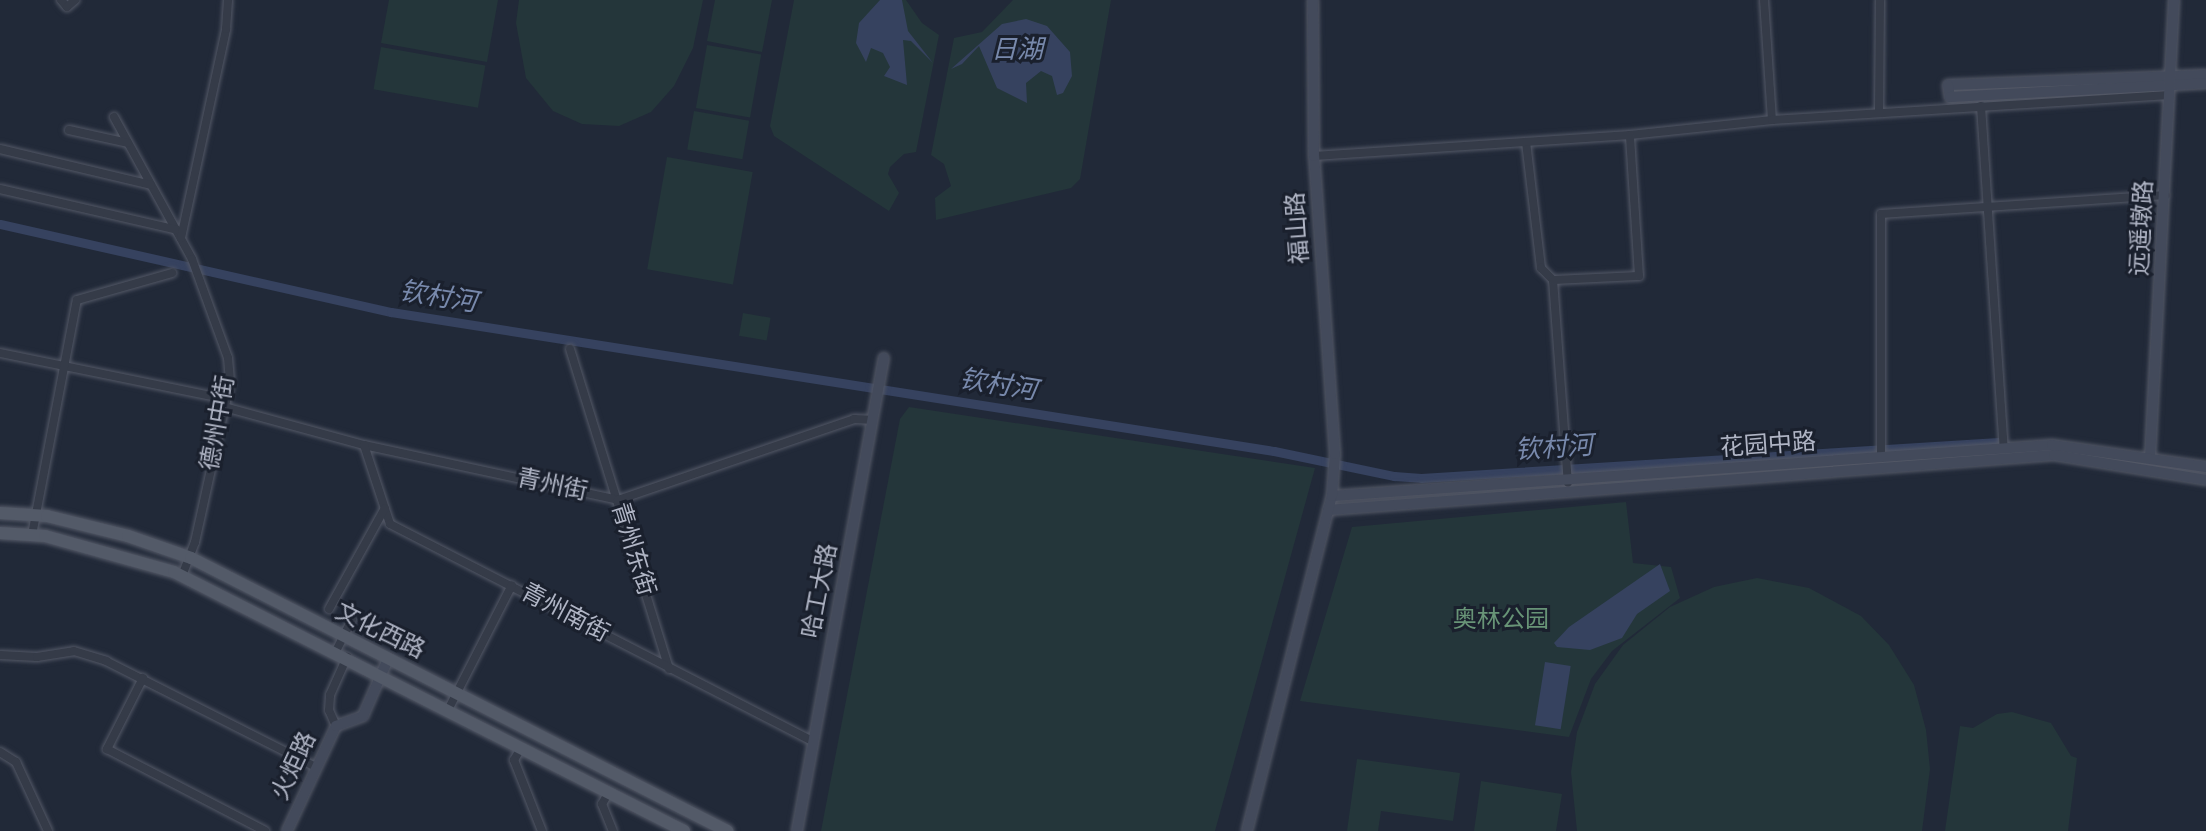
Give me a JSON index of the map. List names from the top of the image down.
{
  "streets": {
    "main road": [
      "福山路",
      "远遥墩路",
      "花园中路",
      "哈工大路",
      "文化西路",
      "火炬路"
    ],
    "street": [
      "德州中街",
      "青州街",
      "青州东街",
      "青州南街"
    ]
  },
  "crossings": [
    ["福山路", "花园中路"],
    ["远遥墩路", "花园中路"],
    ["德州中街", "青州街"],
    ["德州中街", "文化西路"],
    ["青州街", "青州东街"],
    ["青州街", "哈工大路"],
    ["青州街", "青州南街"],
    ["青州东街", "青州南街"],
    ["哈工大路", "青州南街"],
    ["文化西路", "火炬路"]
  ],
  "water": ["日湖", "钦村河"],
  "parks": ["奥林公园"]
}
